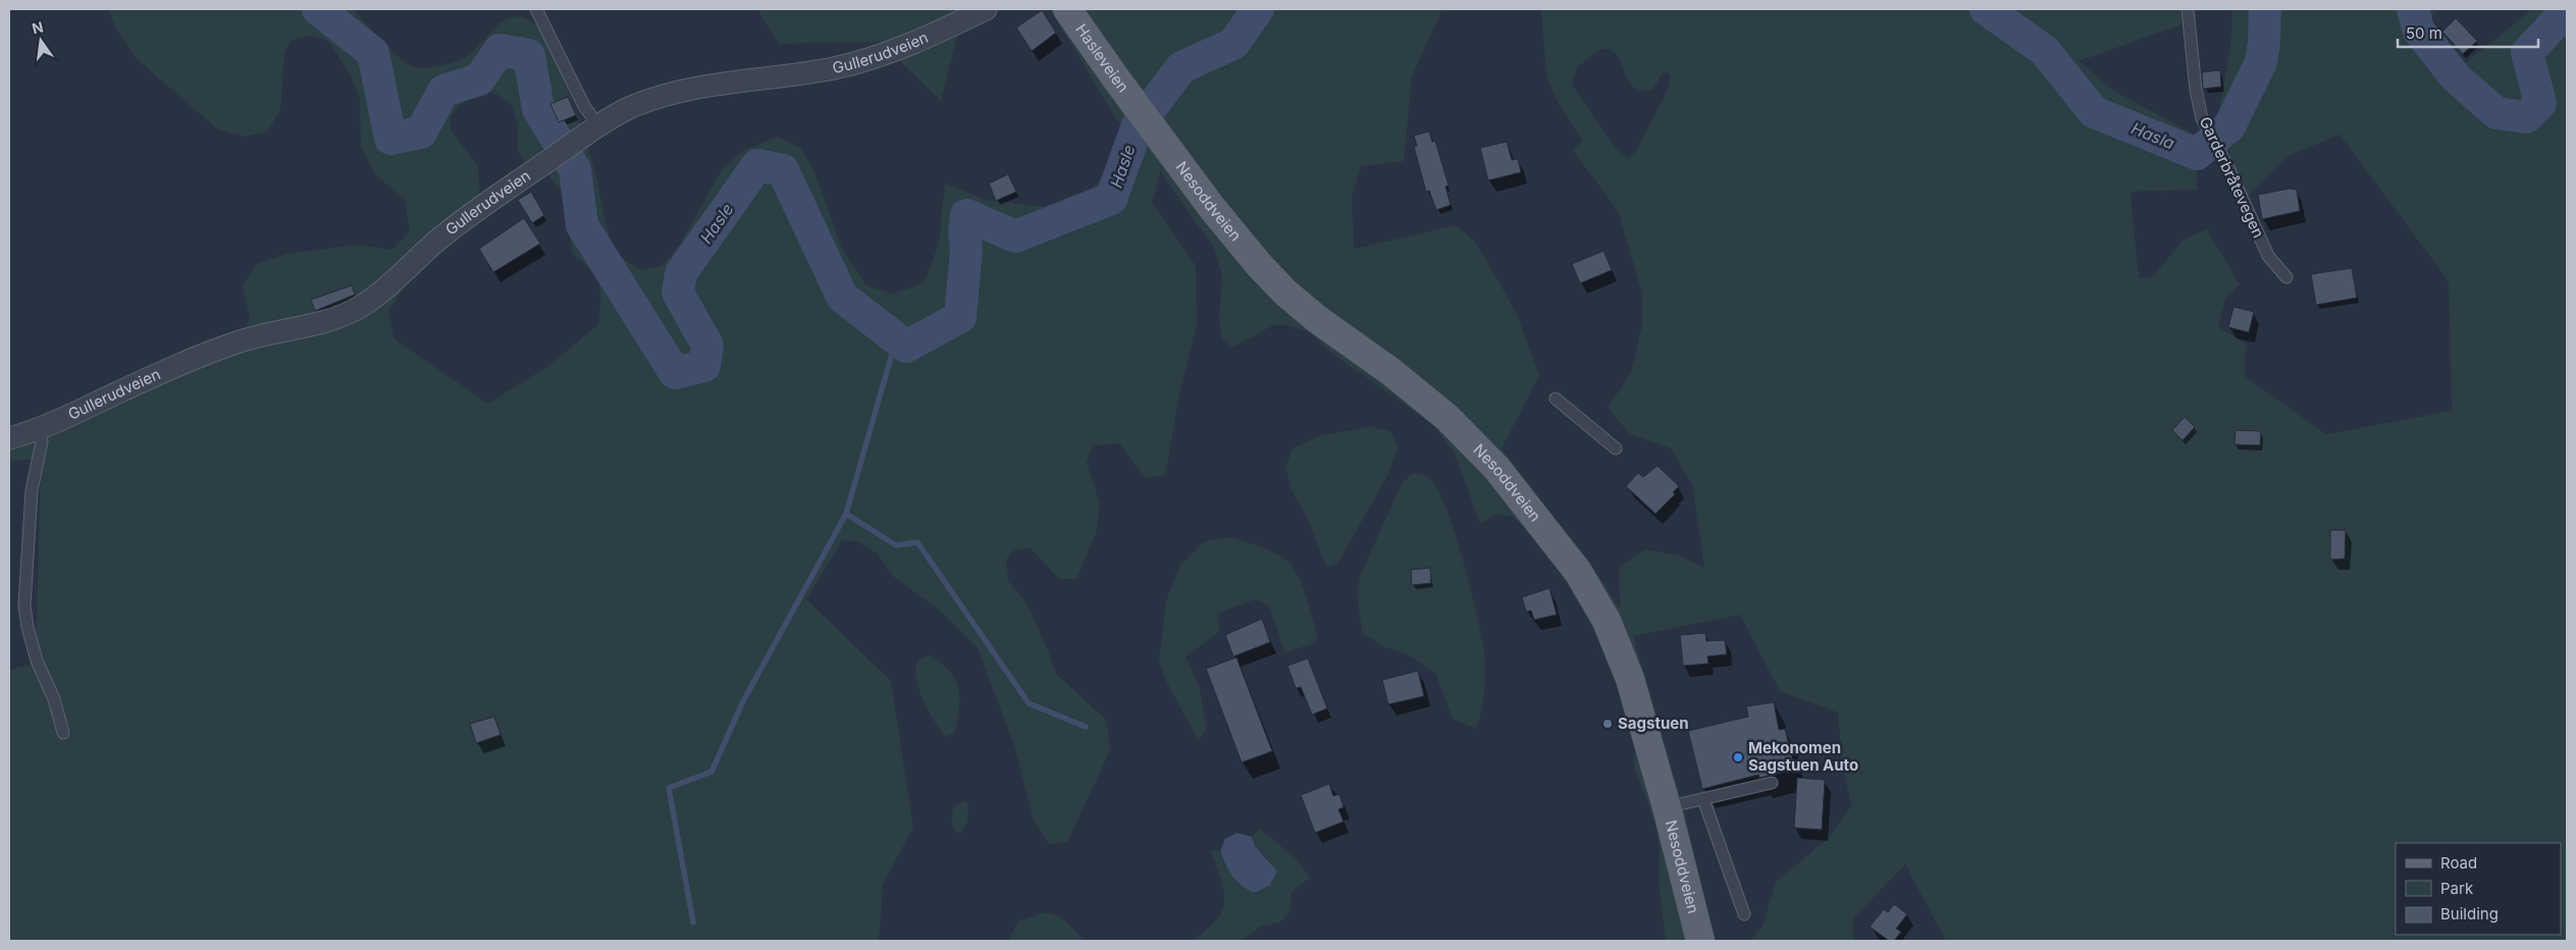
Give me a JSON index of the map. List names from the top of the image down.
{
  "streets": {
    "main road": ["Hasleveien", "Nesoddveien"],
    "street": ["Gullerudveien"],
    "lane": ["Garderbråtevegen"]
  },
  "crossings": [
    ["Hasleveien", "Nesoddveien"]
  ],
  "water": ["Hasla", "Hasle"],
  "places": ["Sagstuen", "Mekonomen Sagstuen Auto"],
  "legend": ["Road", "Park", "Building"],
  "scale_bar": "50 m",
  "north": "top"
}
